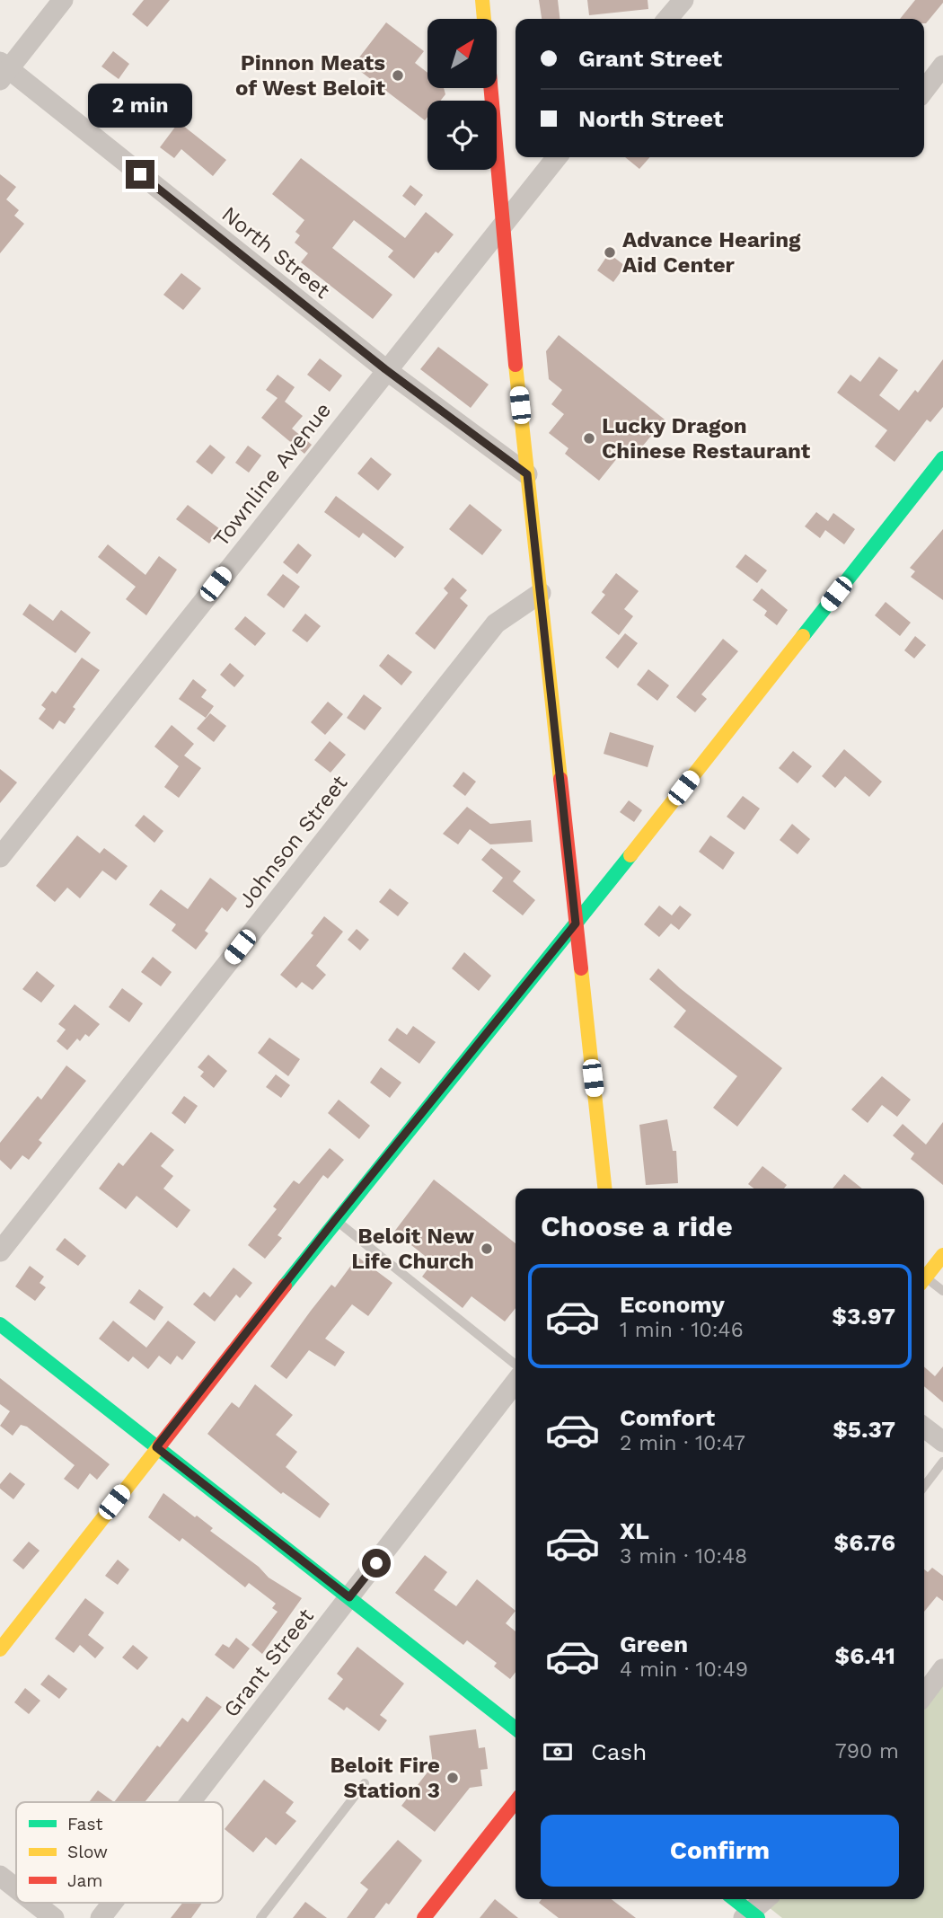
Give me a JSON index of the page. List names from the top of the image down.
{
  "streets": {
    "street": [
      "North Street",
      "Townline Avenue",
      "Johnson Street",
      "Grant Street"
    ]
  },
  "crossings": [
    ["North Street", "Townline Avenue"]
  ],
  "places": [
    "Pinnon Meats of West Beloit",
    "Advance Hearing Aid Center",
    "Lucky Dragon Chinese Restaurant",
    "Beloit New Life Church",
    "Beloit Fire Station 3"
  ],
  "legend": ["Fast", "Slow", "Jam"],
  "north": "top right",
  "page": {
    "banner": ["Grant Street", "North Street"],
    "bubble": "2 min",
    "heading": "Choose a ride",
    "list": [
      {
        "name": "Economy",
        "note": "1 min · 10:46",
        "value": "$3.97"
      },
      {
        "name": "Comfort",
        "note": "2 min · 10:47",
        "value": "$5.37"
      },
      {
        "name": "XL",
        "note": "3 min · 10:48",
        "value": "$6.76"
      },
      {
        "name": "Green",
        "note": "4 min · 10:49",
        "value": "$6.41"
      }
    ],
    "pay": ["Cash", "790 m"],
    "buttons": "Confirm"
  }
}
